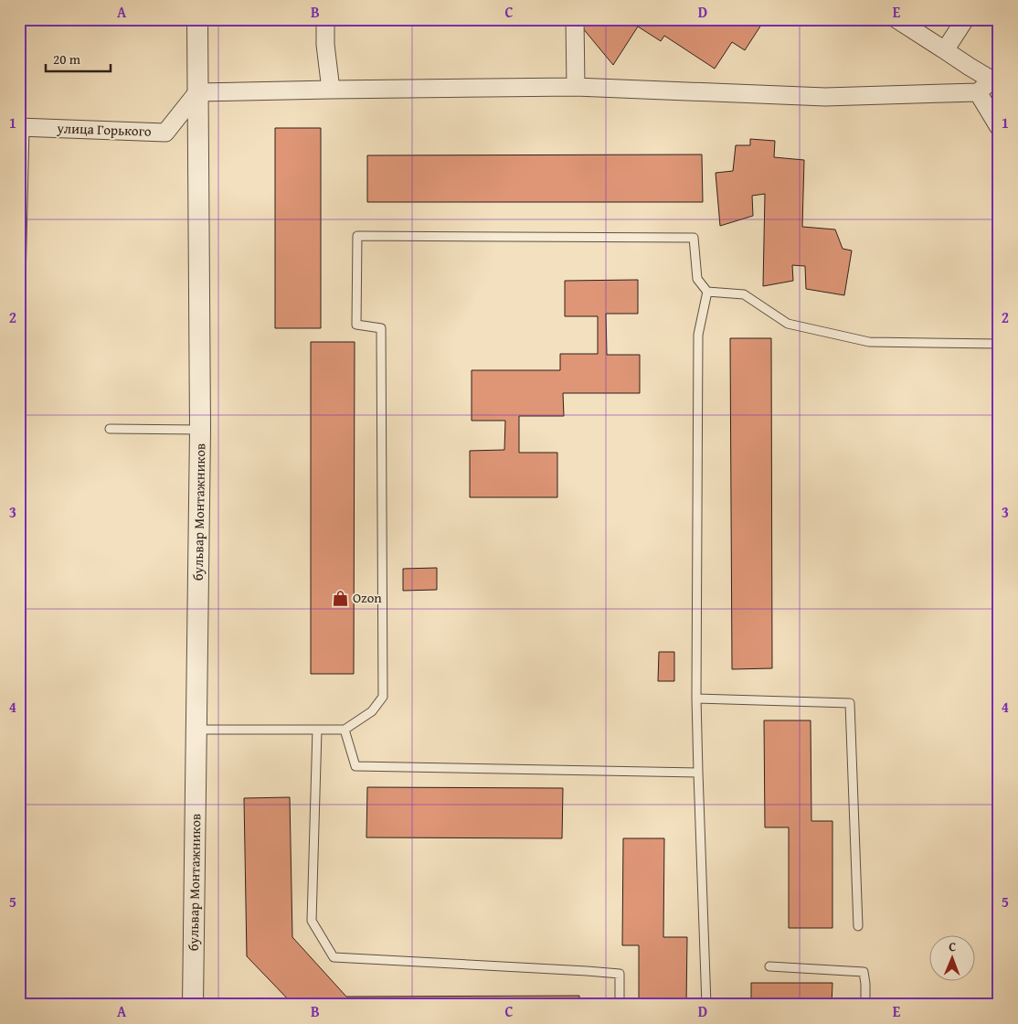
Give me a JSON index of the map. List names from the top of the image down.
{
  "streets": {
    "street": ["улица Горького", "бульвар Монтажников"]
  },
  "crossings": [
    ["улица Горького", "бульвар Монтажников"]
  ],
  "places": {
    "shop": ["Ozon"]
  },
  "scale_bar": "20 m",
  "north": "top",
  "grid": {
    "columns": [
      "A",
      "B",
      "C",
      "D",
      "E"
    ],
    "rows": [
      "1",
      "2",
      "3",
      "4",
      "5"
    ]
  }
}
